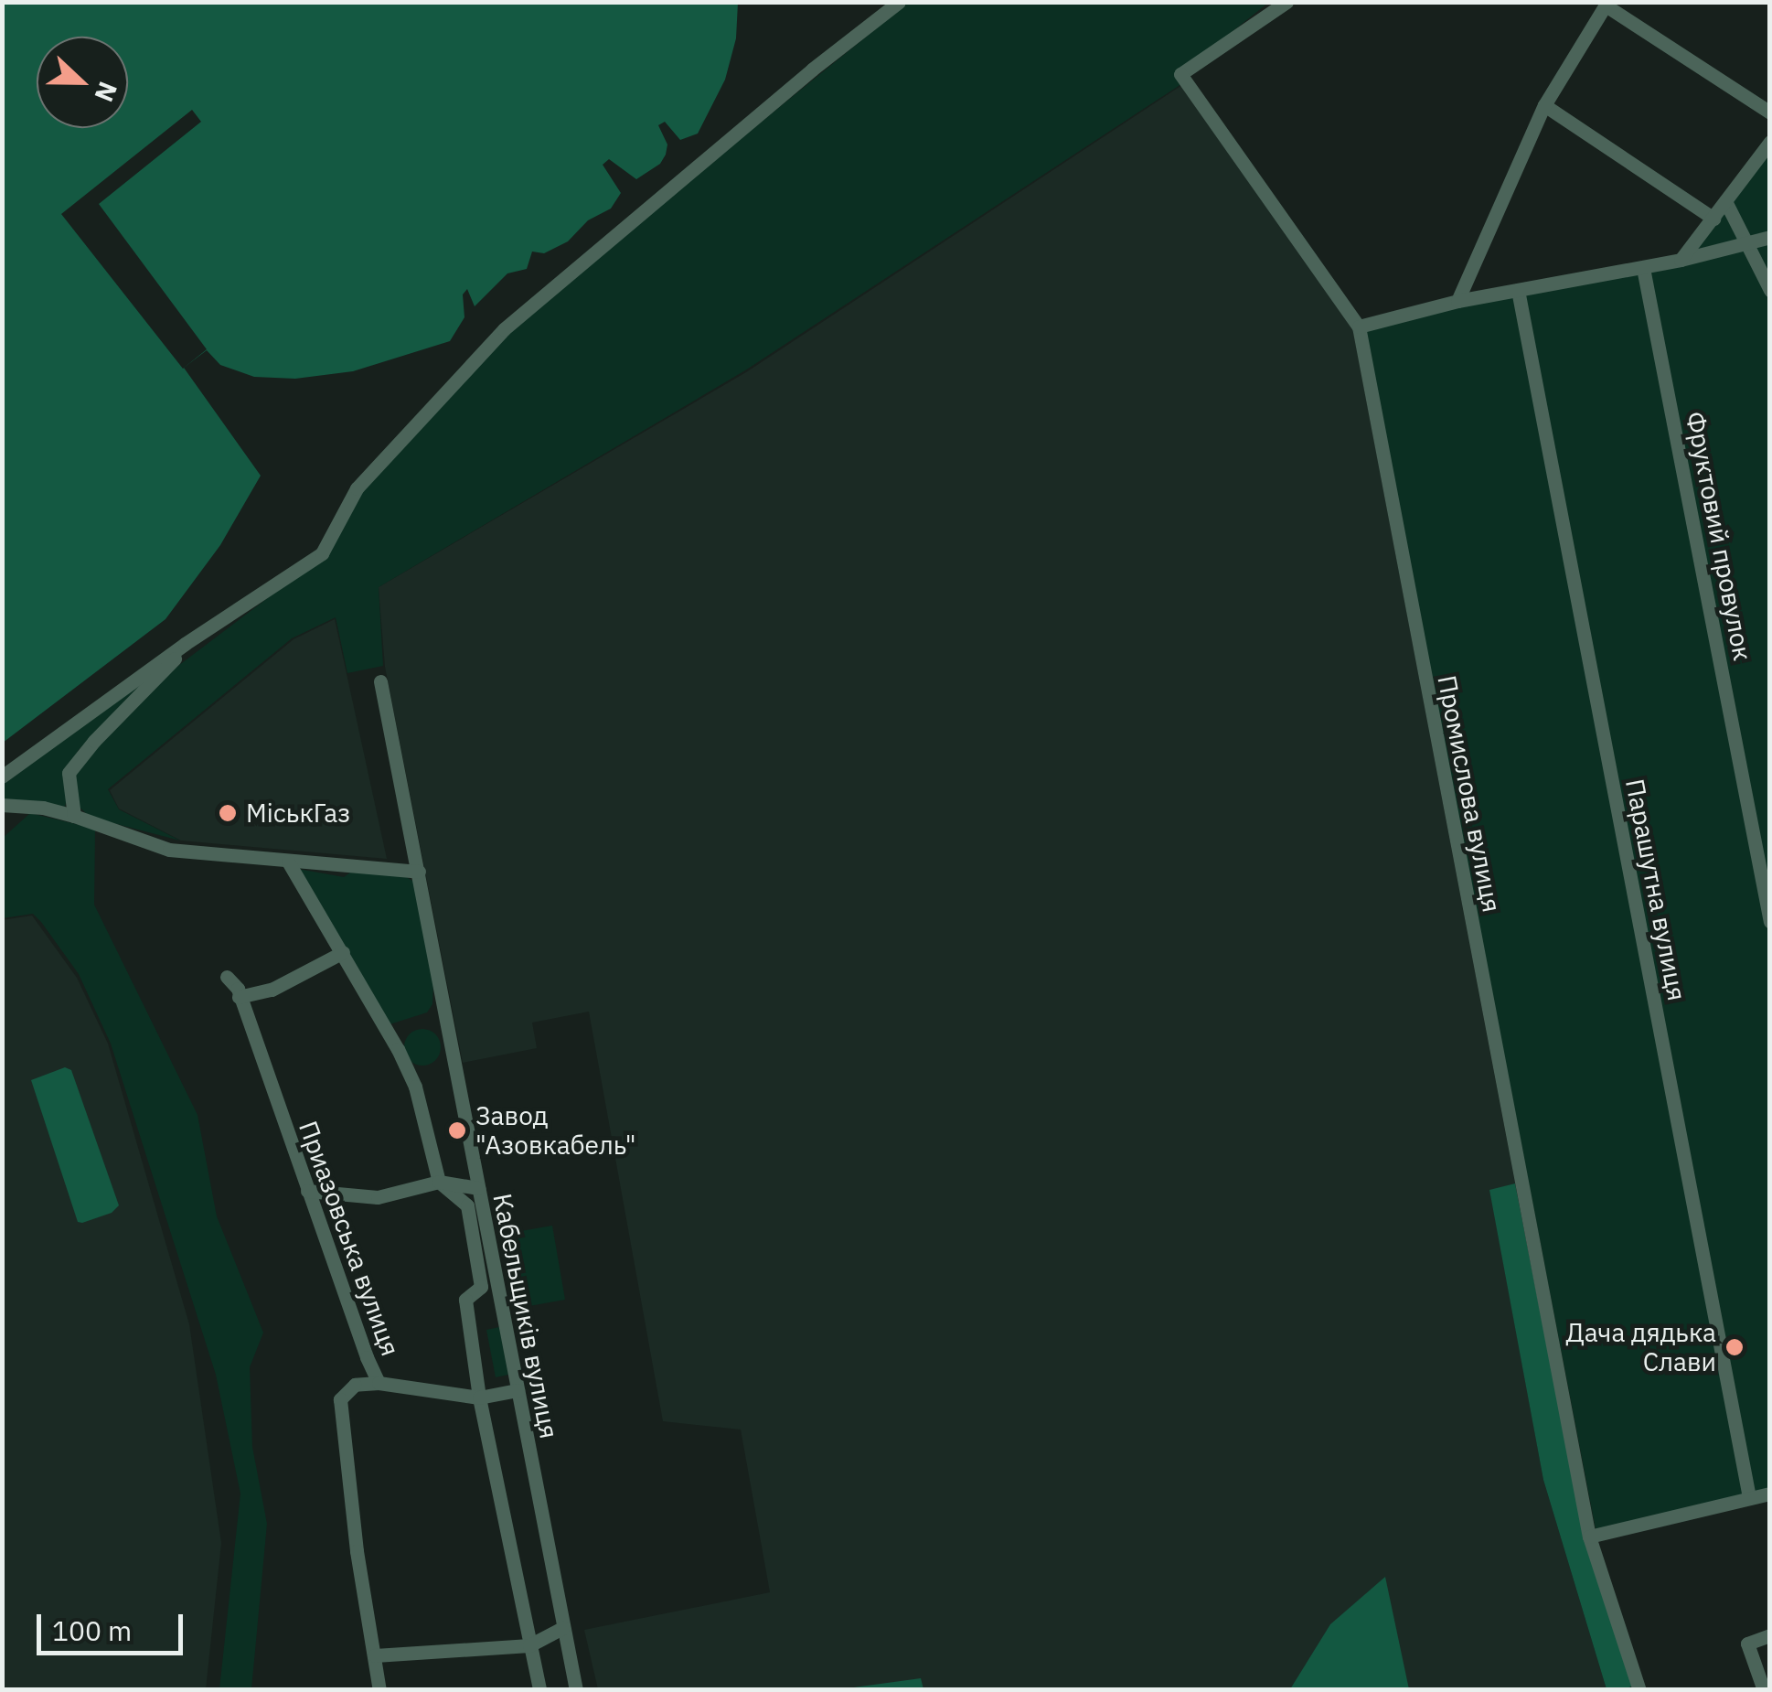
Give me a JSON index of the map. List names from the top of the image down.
{
  "streets": {
    "street": [
      "Фруктовий провулок",
      "Промислова вулиця",
      "Парашутна вулиця",
      "Приазовська вулиця",
      "Кабельщиків вулиця"
    ]
  },
  "places": ["МіськГаз", "Завод \"Азовкабель\"", "Дача дядька Слави"],
  "scale_bar": "100 m",
  "north": "right"
}
